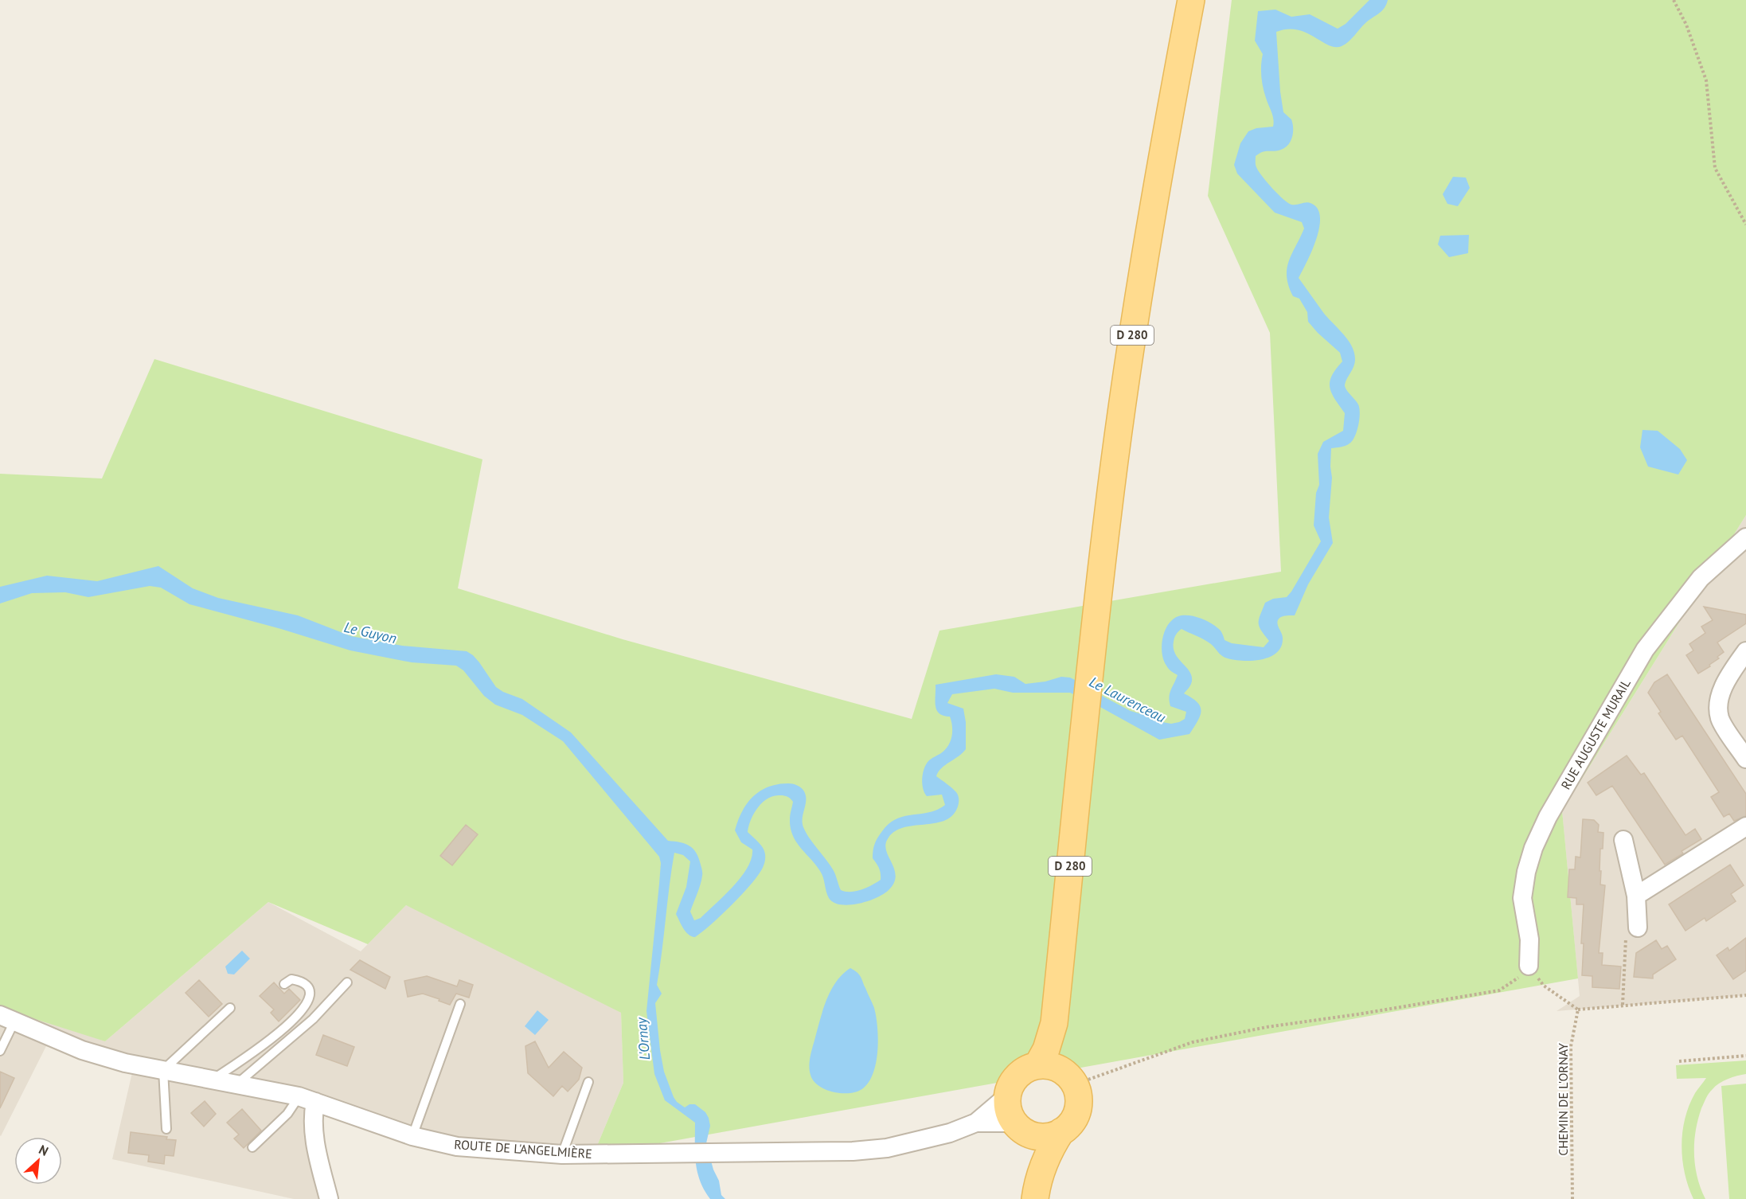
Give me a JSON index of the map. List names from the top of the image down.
{
  "streets": {
    "main road": ["D 280"],
    "street": ["RUE AUGUSTE MURAIL", "ROUTE DE L'ANGELMIÈRE"],
    "path": ["CHEMIN DE L'ORNAY"]
  },
  "crossings": [
    ["D 280", "ROUTE DE L'ANGELMIÈRE"]
  ],
  "water": ["Le Guyon", "Le Laurenceau", "L'Ornay"],
  "north": "top right"
}
